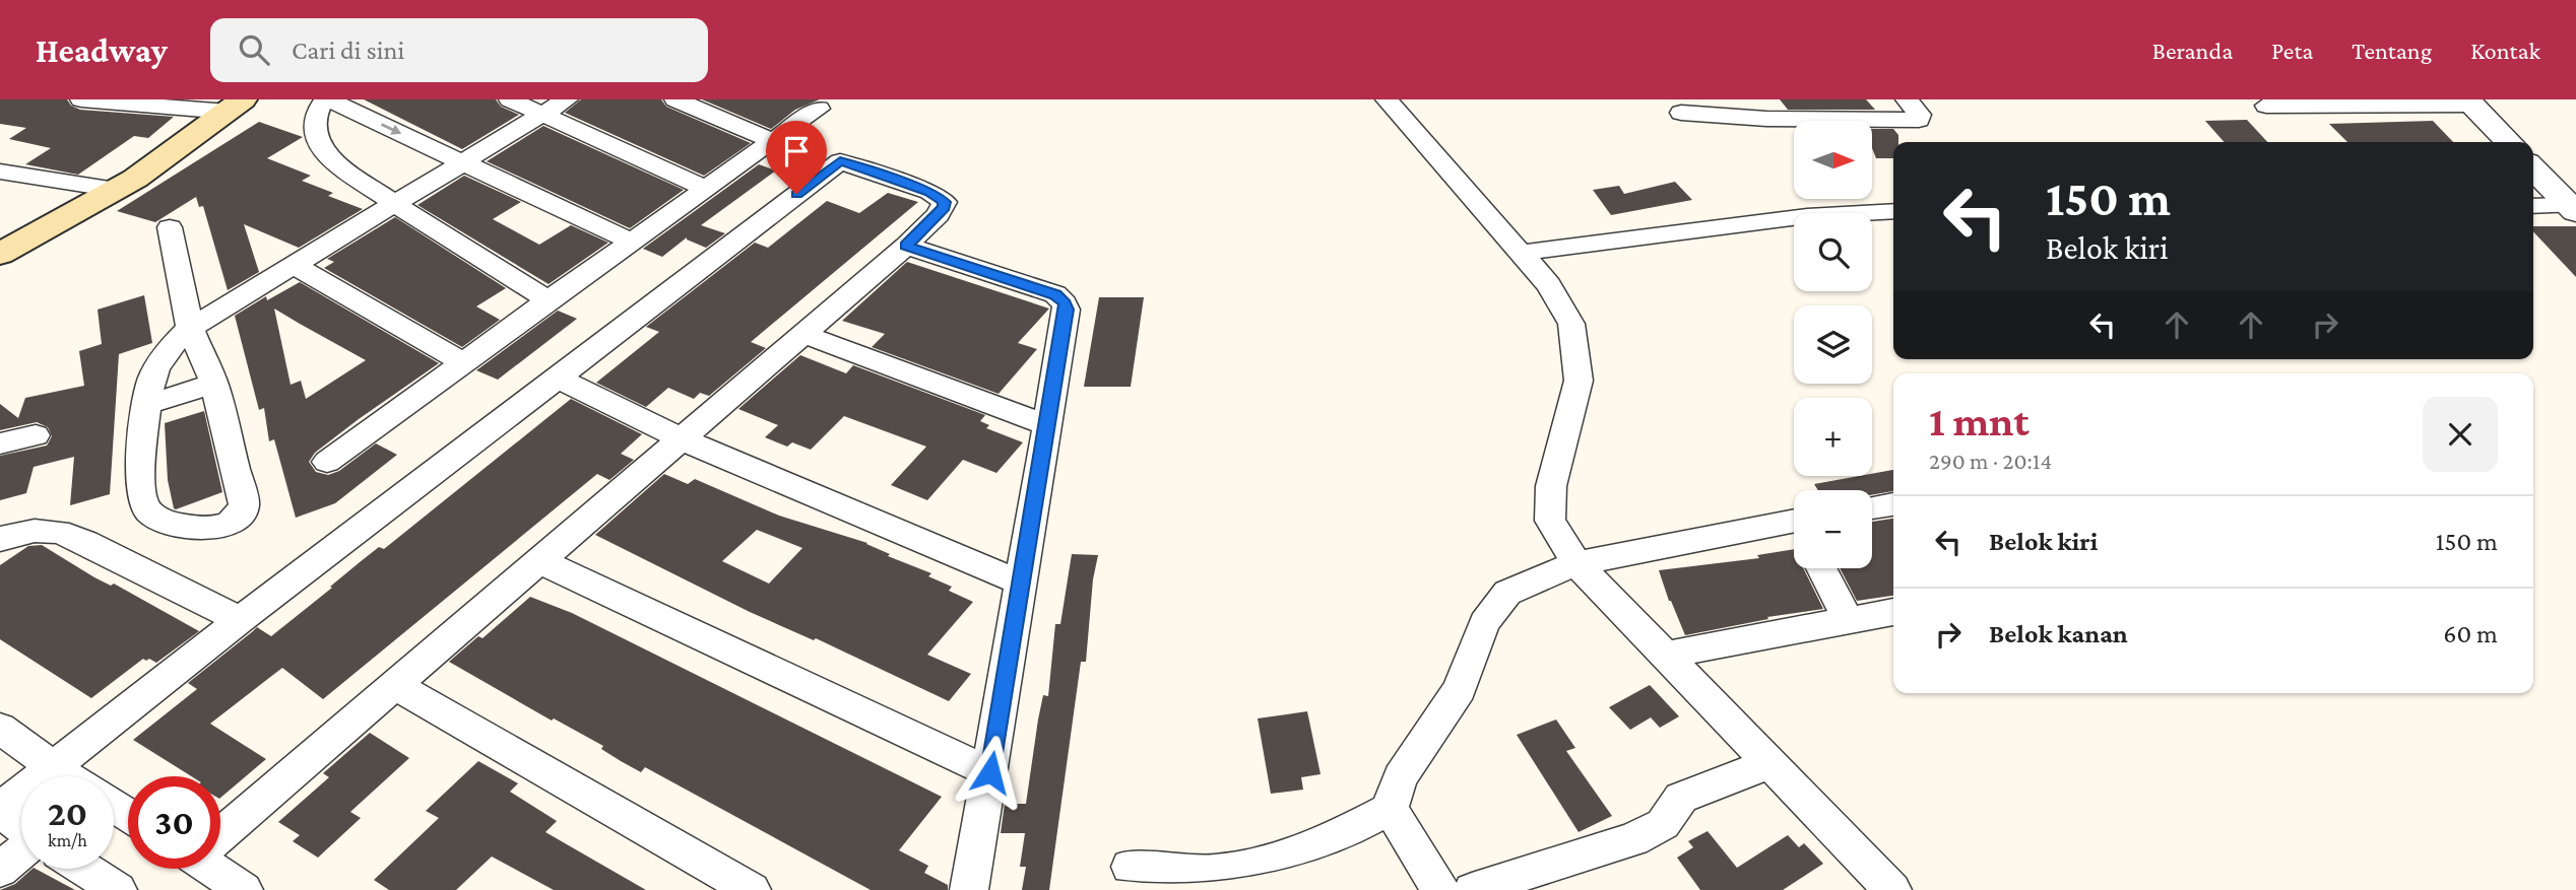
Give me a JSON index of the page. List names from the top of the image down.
{
  "north": "right",
  "page": {
    "header": "Headway",
    "search": "Cari di sini",
    "nav": [
      "Beranda",
      "Peta",
      "Tentang",
      "Kontak"
    ],
    "map_buttons": ["+", "−"],
    "turn": ["150 m", "Belok kiri"],
    "heading": ["1 mnt", "290 m · 20:14"],
    "list": [
      {
        "name": "Belok kiri",
        "value": "150 m"
      },
      {
        "name": "Belok kanan",
        "value": "60 m"
      }
    ],
    "speed": "20 km/h",
    "limit": "30"
  }
}
